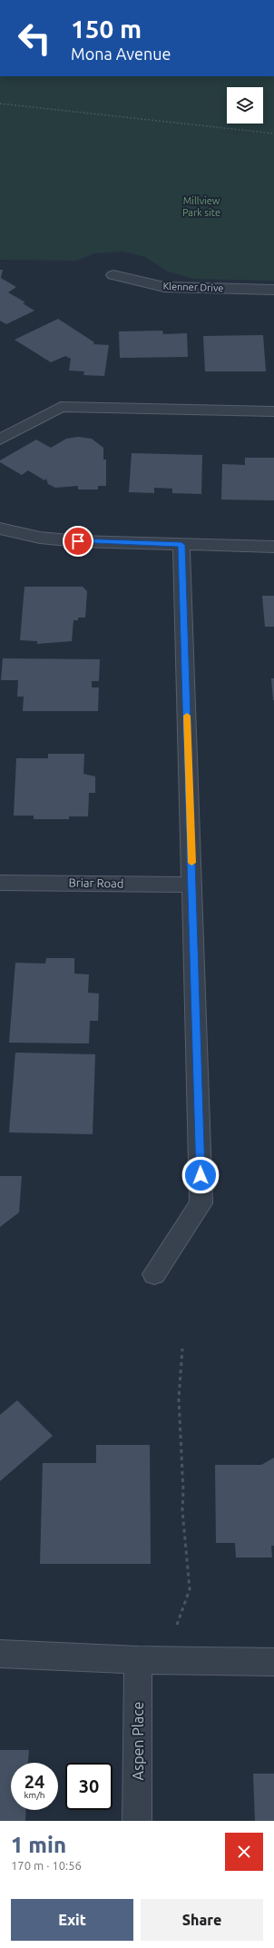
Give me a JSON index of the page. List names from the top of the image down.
{
  "streets": {
    "street": ["Klenner Drive", "Briar Road", "Aspen Place"]
  },
  "parks": ["Millview Park site"],
  "page": {
    "turn": ["150 m", "Mona Avenue"],
    "speed": "24 km/h",
    "limit": "30",
    "heading": ["1 min", "170 m · 10:56"],
    "buttons": ["Exit", "Share"]
  }
}
